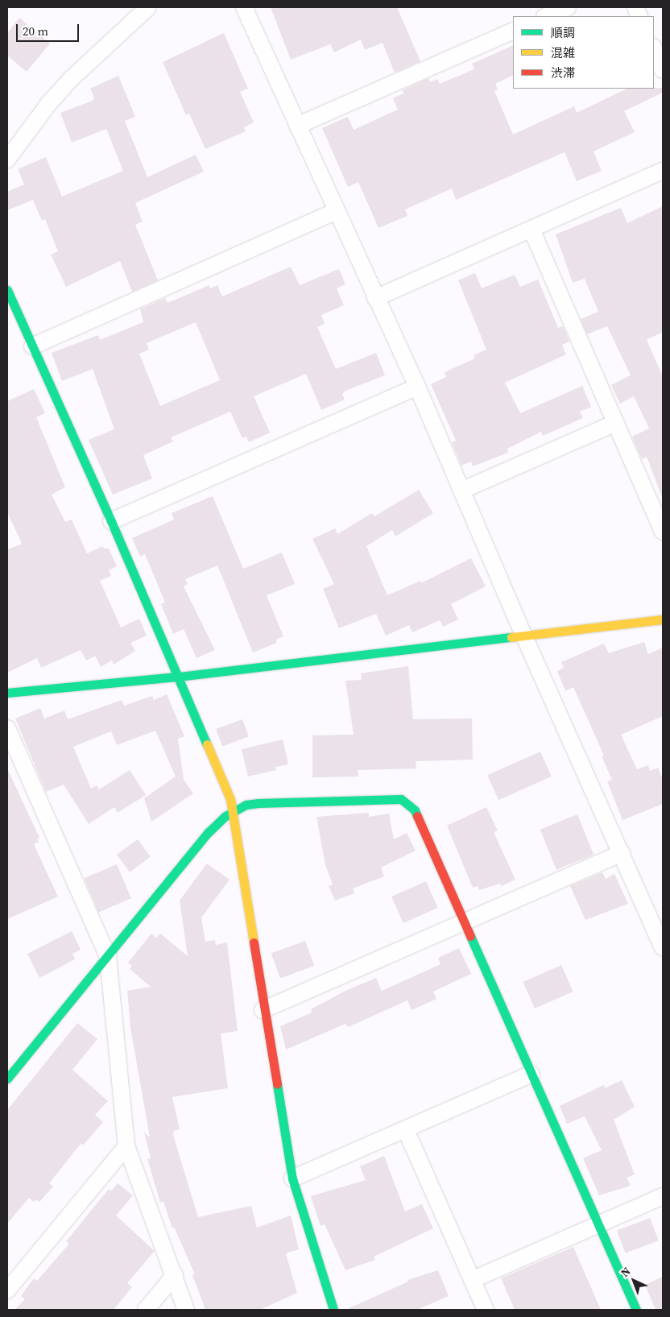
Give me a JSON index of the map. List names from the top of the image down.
{
  "legend": ["順調", "混雑", "渋滞"],
  "scale_bar": "20 m",
  "north": "top left"
}
